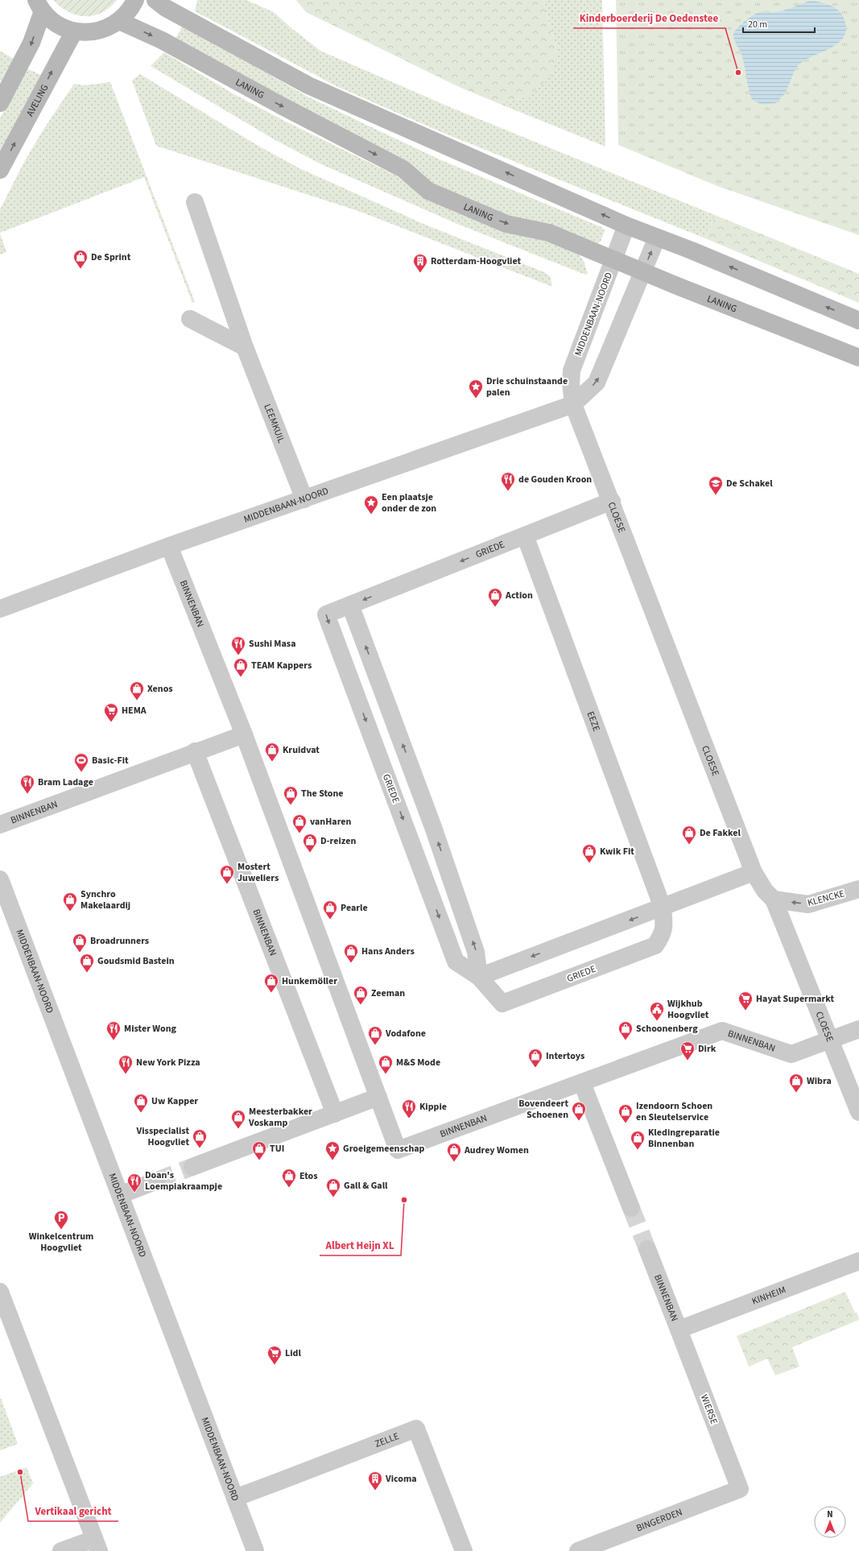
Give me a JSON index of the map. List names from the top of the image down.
{
  "streets": {
    "main road": ["LANING", "AVELING"],
    "street": [
      "MIDDENBAAN-NOORD",
      "LEEMKUIL",
      "CLOESE",
      "GRIEDE",
      "BINNENBAN",
      "EEZE",
      "KLENCKE",
      "KINHEIM",
      "WIERSE",
      "ZELLE",
      "BINGERDEN"
    ]
  },
  "crossings": [
    ["LANING", "MIDDENBAAN-NOORD"],
    ["MIDDENBAAN-NOORD", "LEEMKUIL"],
    ["MIDDENBAAN-NOORD", "CLOESE"],
    ["MIDDENBAAN-NOORD", "BINNENBAN"],
    ["MIDDENBAAN-NOORD", "ZELLE"],
    ["CLOESE", "GRIEDE"],
    ["CLOESE", "BINNENBAN"],
    ["CLOESE", "KLENCKE"],
    ["GRIEDE", "EEZE"],
    ["BINNENBAN", "KINHEIM"],
    ["BINNENBAN", "WIERSE"],
    ["KINHEIM", "WIERSE"],
    ["WIERSE", "BINGERDEN"]
  ],
  "one_way": ["KLENCKE"],
  "places": {
    "other": ["Kinderboerderij De Oedenstee", "Albert Heijn XL", "Vertikaal gericht"],
    "shop": [
      "De Sprint",
      "Action",
      "TEAM Kappers",
      "Xenos",
      "Kruidvat",
      "The Stone",
      "vanHaren",
      "De Fakkel",
      "D-reizen",
      "Kwik Fit",
      "Mostert Juweliers",
      "Synchro Makelaardij",
      "Pearle",
      "Broadrunners",
      "Hans Anders",
      "Goudsmid Bastein",
      "Hunkemöller",
      "Zeeman",
      "Schoonenberg",
      "Vodafone",
      "Intertoys",
      "M&S Mode",
      "Wibra",
      "Uw Kapper",
      "Bovendeert Schoenen",
      "Izendoorn Schoen en Sleutelservice",
      "Meesterbakker Voskamp",
      "Visspecialist Hoogvliet",
      "Kledingreparatie Binnenban",
      "TUI",
      "Audrey Women",
      "Etos",
      "Gall & Gall"
    ],
    "building": ["Rotterdam-Hoogvliet", "Vicoma"],
    "place": ["Drie schuinstaande palen", "Een plaatsje onder de zon", "Groeigemeenschap"],
    "restaurant": [
      "de Gouden Kroon",
      "Sushi Masa",
      "Bram Ladage",
      "Mister Wong",
      "New York Pizza",
      "Kippie",
      "Doan's Loempiakraampje"
    ],
    "school or university": ["De Schakel"],
    "supermarket": [
      "HEMA",
      "Hayat Supermarkt",
      "Dirk",
      "Lidl"
    ],
    "sports": ["Basic-Fit"],
    "public building": ["Wijkhub Hoogvliet"],
    "parking": ["Winkelcentrum Hoogvliet"]
  },
  "scale_bar": "20 m",
  "north": "top"
}
